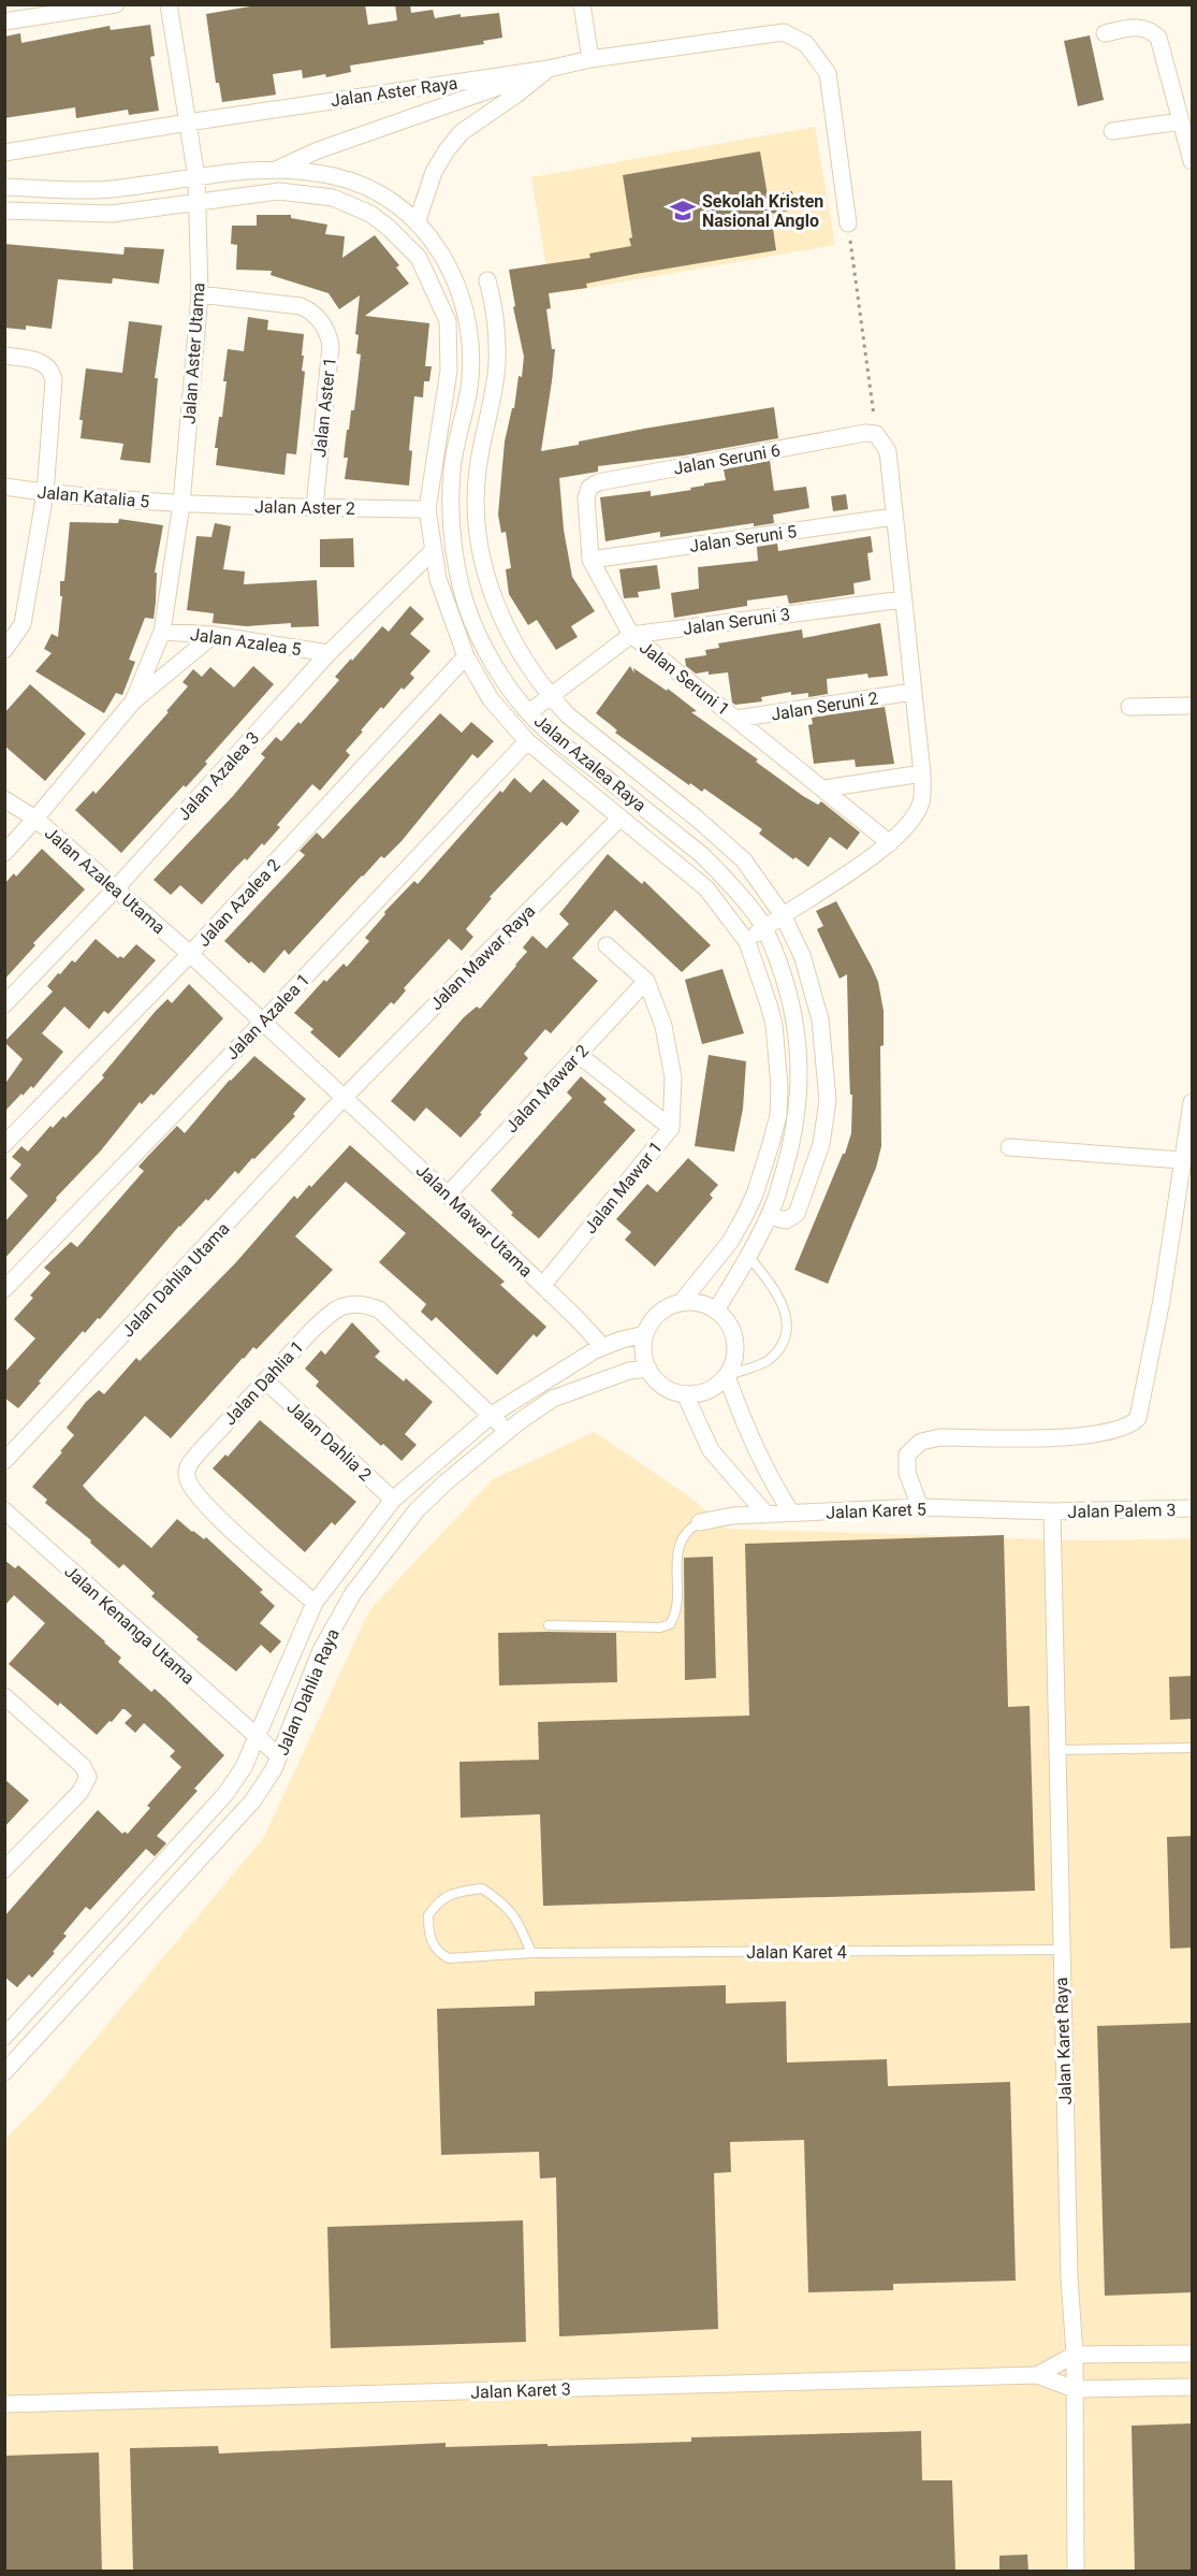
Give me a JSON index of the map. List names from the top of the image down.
{
  "streets": {
    "street": [
      "Jalan Aster Raya",
      "Jalan Aster Utama",
      "Jalan Aster 1",
      "Jalan Seruni 6",
      "Jalan Katalia 5",
      "Jalan Aster 2",
      "Jalan Seruni 5",
      "Jalan Seruni 3",
      "Jalan Azalea 5",
      "Jalan Seruni 1",
      "Jalan Seruni 2",
      "Jalan Azalea Raya",
      "Jalan Azalea 3",
      "Jalan Azalea Utama",
      "Jalan Azalea 2",
      "Jalan Mawar Raya",
      "Jalan Azalea 1",
      "Jalan Mawar 2",
      "Jalan Mawar 1",
      "Jalan Mawar Utama",
      "Jalan Dahlia Utama",
      "Jalan Dahlia 1",
      "Jalan Dahlia 2",
      "Jalan Karet 5",
      "Jalan Palem 3",
      "Jalan Kenanga Utama",
      "Jalan Dahlia Raya",
      "Jalan Karet Raya",
      "Jalan Karet 3"
    ],
    "lane": ["Jalan Karet 4"]
  },
  "crossings": [
    ["Jalan Aster Raya", "Jalan Aster Utama"],
    ["Jalan Aster Utama", "Jalan Aster 1"],
    ["Jalan Aster Utama", "Jalan Katalia 5"],
    ["Jalan Aster Utama", "Jalan Aster 2"],
    ["Jalan Aster Utama", "Jalan Azalea 5"],
    ["Jalan Aster Utama", "Jalan Azalea Raya"],
    ["Jalan Aster 1", "Jalan Aster 2"],
    ["Jalan Seruni 6", "Jalan Seruni 1"],
    ["Jalan Katalia 5", "Jalan Aster 2"],
    ["Jalan Aster 2", "Jalan Azalea Raya"],
    ["Jalan Seruni 5", "Jalan Seruni 1"],
    ["Jalan Seruni 3", "Jalan Seruni 1"],
    ["Jalan Seruni 3", "Jalan Azalea Raya"],
    ["Jalan Azalea 5", "Jalan Azalea 3"],
    ["Jalan Seruni 1", "Jalan Seruni 2"],
    ["Jalan Azalea Raya", "Jalan Azalea 3"],
    ["Jalan Azalea Raya", "Jalan Azalea 2"],
    ["Jalan Azalea Raya", "Jalan Mawar Raya"],
    ["Jalan Azalea Raya", "Jalan Azalea 1"],
    ["Jalan Azalea Raya", "Jalan Dahlia Raya"],
    ["Jalan Azalea 3", "Jalan Azalea Utama"],
    ["Jalan Azalea Utama", "Jalan Azalea 2"],
    ["Jalan Azalea Utama", "Jalan Mawar Raya"],
    ["Jalan Azalea Utama", "Jalan Azalea 1"],
    ["Jalan Azalea Utama", "Jalan Mawar Utama"],
    ["Jalan Azalea Utama", "Jalan Dahlia Utama"],
    ["Jalan Mawar Raya", "Jalan Mawar Utama"],
    ["Jalan Mawar Raya", "Jalan Dahlia Utama"],
    ["Jalan Mawar 2", "Jalan Mawar 1"],
    ["Jalan Mawar 2", "Jalan Mawar Utama"],
    ["Jalan Mawar 1", "Jalan Mawar Utama"],
    ["Jalan Mawar Utama", "Jalan Dahlia Utama"],
    ["Jalan Mawar Utama", "Jalan Dahlia Raya"],
    ["Jalan Dahlia 1", "Jalan Dahlia 2"],
    ["Jalan Dahlia 1", "Jalan Dahlia Raya"],
    ["Jalan Dahlia 2", "Jalan Dahlia Raya"],
    ["Jalan Karet 5", "Jalan Palem 3"],
    ["Jalan Karet 5", "Jalan Karet Raya"],
    ["Jalan Palem 3", "Jalan Karet Raya"],
    ["Jalan Kenanga Utama", "Jalan Dahlia Raya"],
    ["Jalan Karet 4", "Jalan Karet Raya"],
    ["Jalan Karet Raya", "Jalan Karet 3"]
  ],
  "places": {
    "school or university": ["Sekolah Kristen Nasional Anglo"]
  }
}
